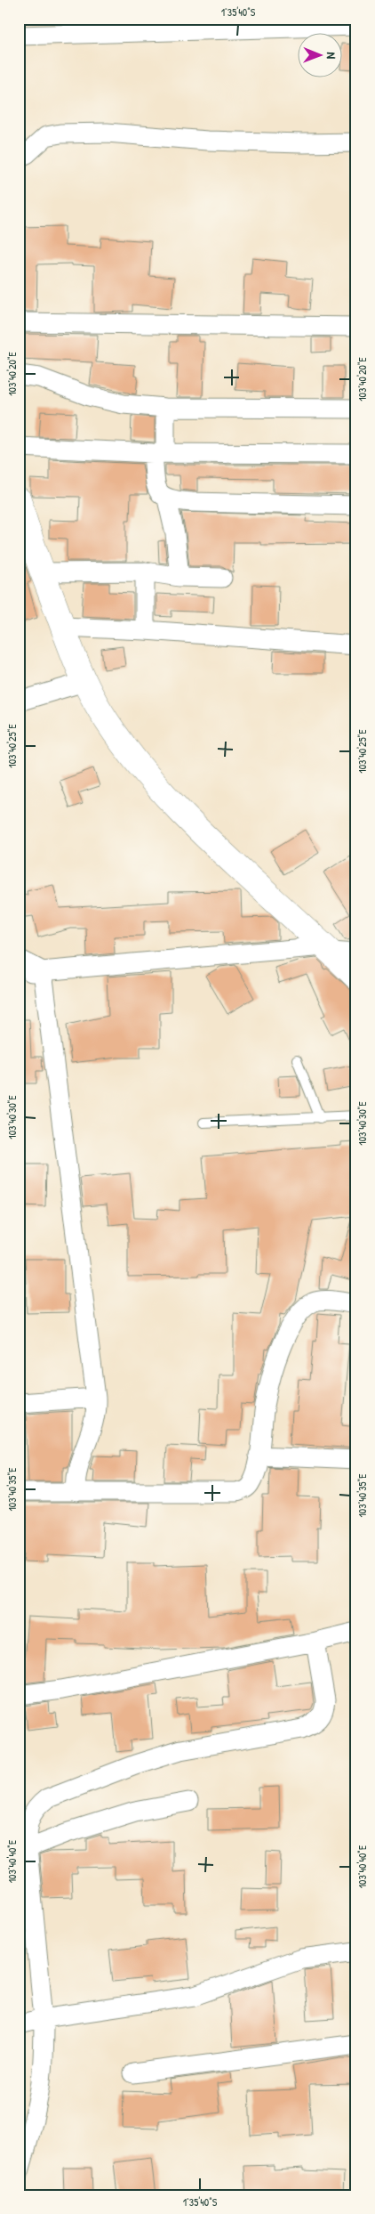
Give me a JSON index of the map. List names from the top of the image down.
{
  "north": "right",
  "coordinates": [
    "1°35'40\"S",
    "103°40'20\"E",
    "103°40'25\"E",
    "103°40'30\"E",
    "103°40'35\"E",
    "103°40'40\"E"
  ]
}
